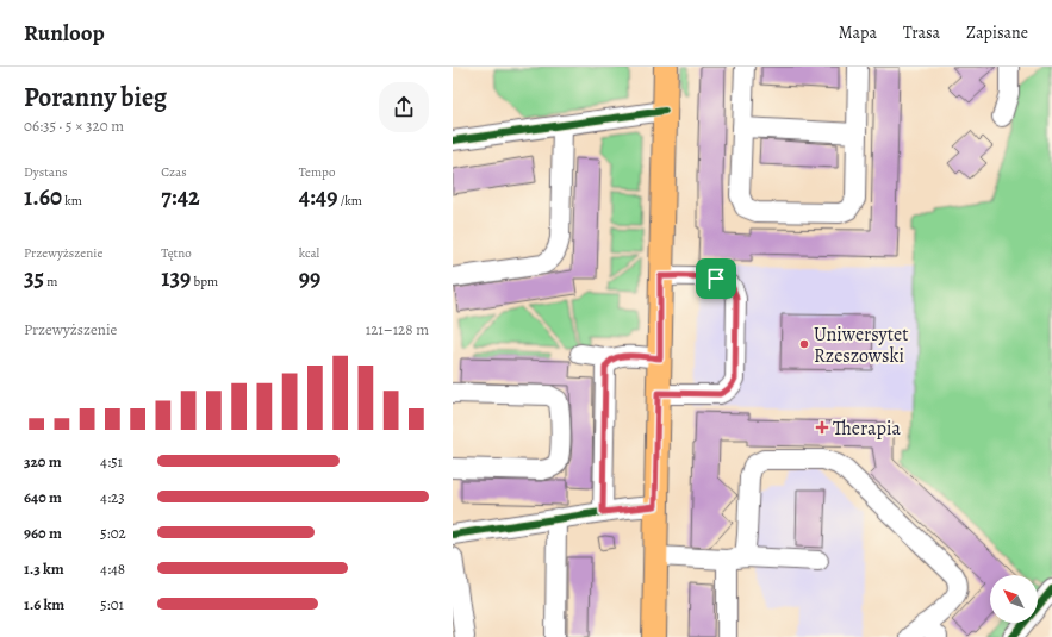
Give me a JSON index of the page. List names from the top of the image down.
{
  "places": {
    "other": ["Uniwersytet Rzeszowski"],
    "health": ["Therapia"]
  },
  "north": "top left",
  "page": {
    "header": "Runloop",
    "nav": ["Mapa", "Trasa", "Zapisane"],
    "heading": ["Poranny bieg", "06:35 · 5 × 320 m"],
    "stats": [
      ["Dystans", "1.60 km"],
      ["Czas", "7:42"],
      ["Tempo", "4:49 /km"],
      ["Przewyższenie", "35 m"],
      ["Tętno", "139 bpm"],
      ["kcal", "99"]
    ],
    "chart": ["Przewyższenie", "121–128 m"],
    "list": [
      {
        "name": "320 m",
        "note": "4:51"
      },
      {
        "name": "640 m",
        "note": "4:23"
      },
      {
        "name": "960 m",
        "note": "5:02"
      },
      {
        "name": "1.3 km",
        "note": "4:48"
      },
      {
        "name": "1.6 km",
        "note": "5:01"
      }
    ]
  }
}
